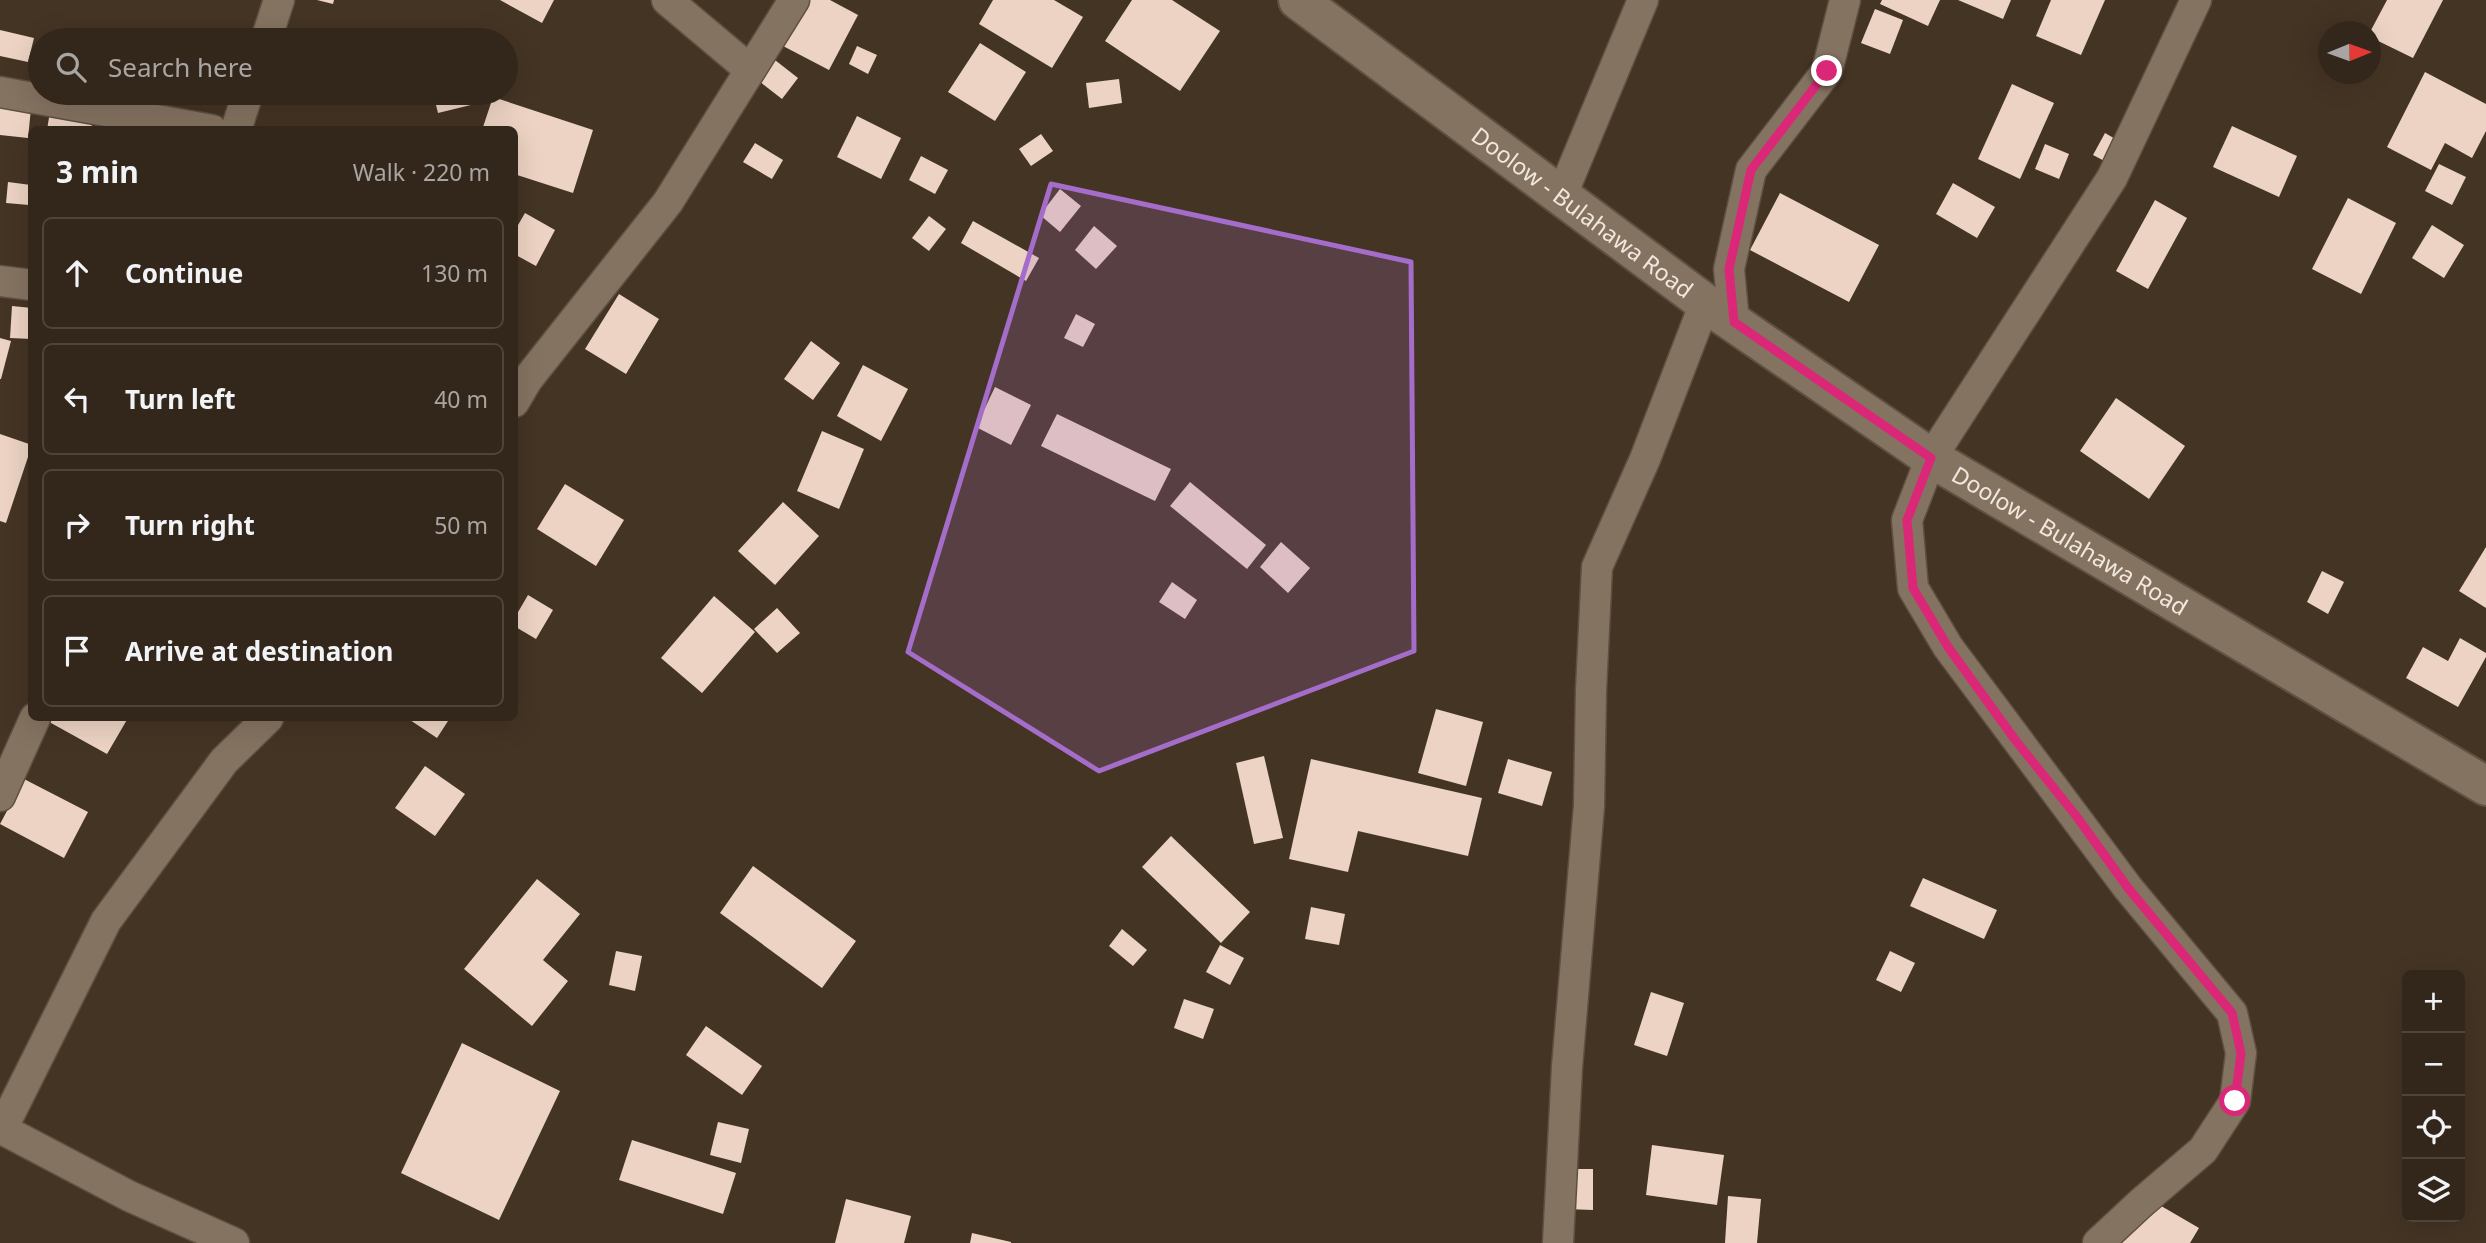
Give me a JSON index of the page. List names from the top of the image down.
{
  "streets": {
    "main road": ["Doolow - Bulahawa Road"]
  },
  "north": "right",
  "page": {
    "search": "Search here",
    "heading": ["3 min", "Walk · 220 m"],
    "list": [
      ["Continue", "130 m"],
      ["Turn left", "40 m"],
      ["Turn right", "50 m"],
      "Arrive at destination"
    ],
    "map_buttons": ["+", "−"]
  }
}
